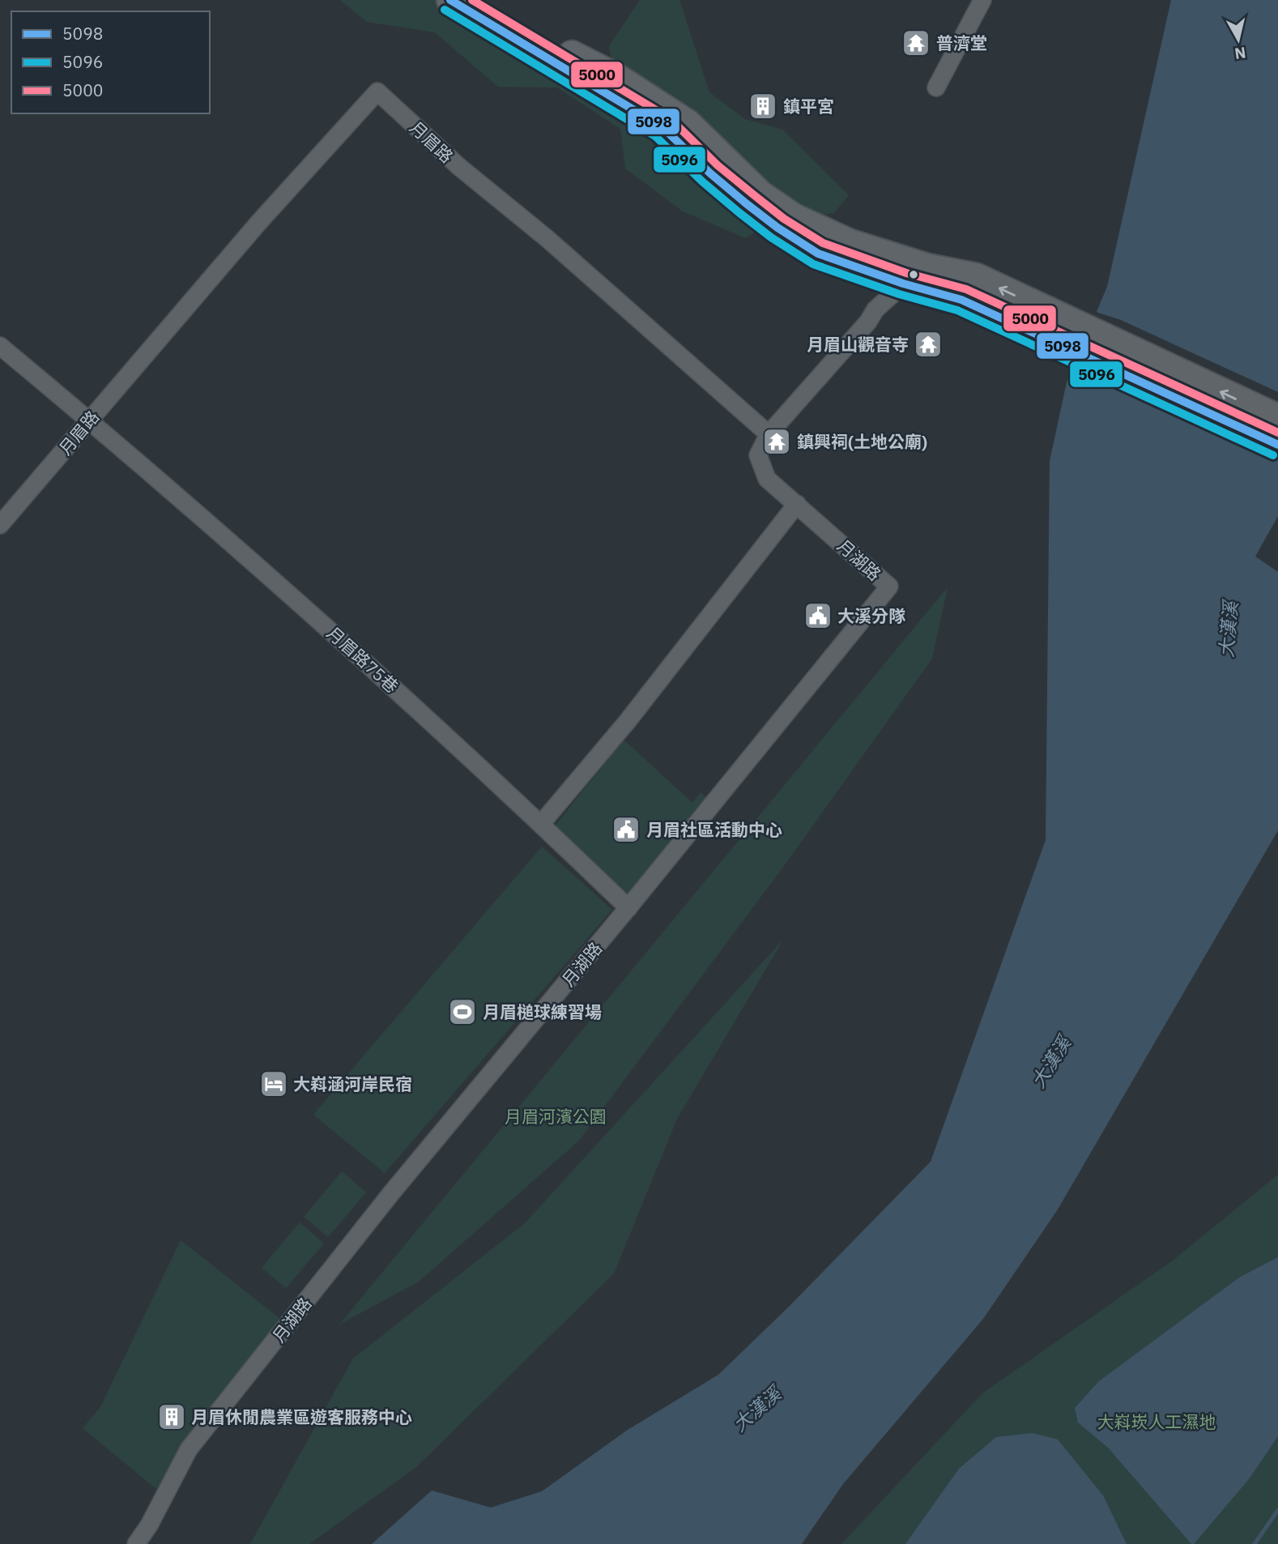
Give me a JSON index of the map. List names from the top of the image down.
{
  "streets": {
    "street": ["月眉路", "月湖路", "月眉路75巷"]
  },
  "crossings": [
    ["月眉路", "月湖路"],
    ["月眉路", "月眉路75巷"],
    ["月湖路", "月眉路75巷"]
  ],
  "water": ["大漢溪"],
  "parks": ["月眉河濱公園", "大嵙崁人工濕地"],
  "places": {
    "temple": ["普濟堂", "月眉山觀音寺", "鎮興祠(土地公廟)"],
    "building": ["鎮平宮", "月眉休閒農業區遊客服務中心"],
    "public building": ["大溪分隊", "月眉社區活動中心"],
    "sports": ["月眉槌球練習場"],
    "hotel": ["大嵙涵河岸民宿"]
  },
  "lines": ["transit line 5098", "transit line 5000", "transit line 5096"],
  "legend": ["5098", "5096", "5000"],
  "north": "bottom"
}
